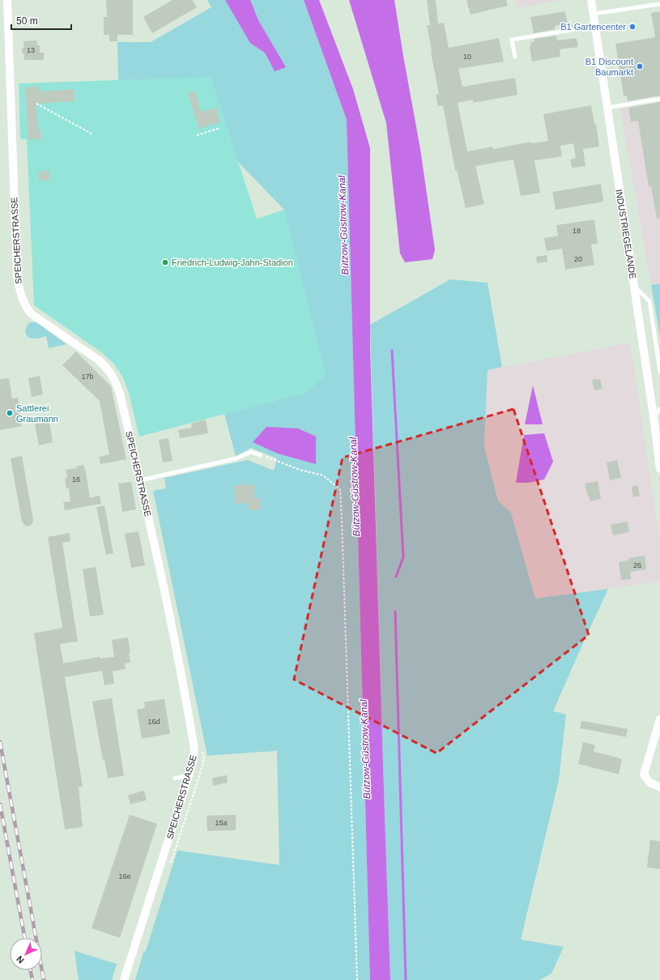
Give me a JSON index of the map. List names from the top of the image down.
{
  "streets": {
    "street": ["INDUSTRIEGELÄNDE", "SPEICHERSTRASSE"]
  },
  "water": ["Bützow-Güstrow-Kanal"],
  "places": [
    "B1 Gartencenter",
    "B1 Discount Baumarkt",
    "Friedrich-Ludwig-Jahn-Stadion",
    "Sattlerei Graumann"
  ],
  "house_numbers": [
    "13",
    "10",
    "18",
    "20",
    "17b",
    "16",
    "26",
    "16d",
    "15a",
    "16e"
  ],
  "scale_bar": "50 m",
  "north": "bottom left"
}
